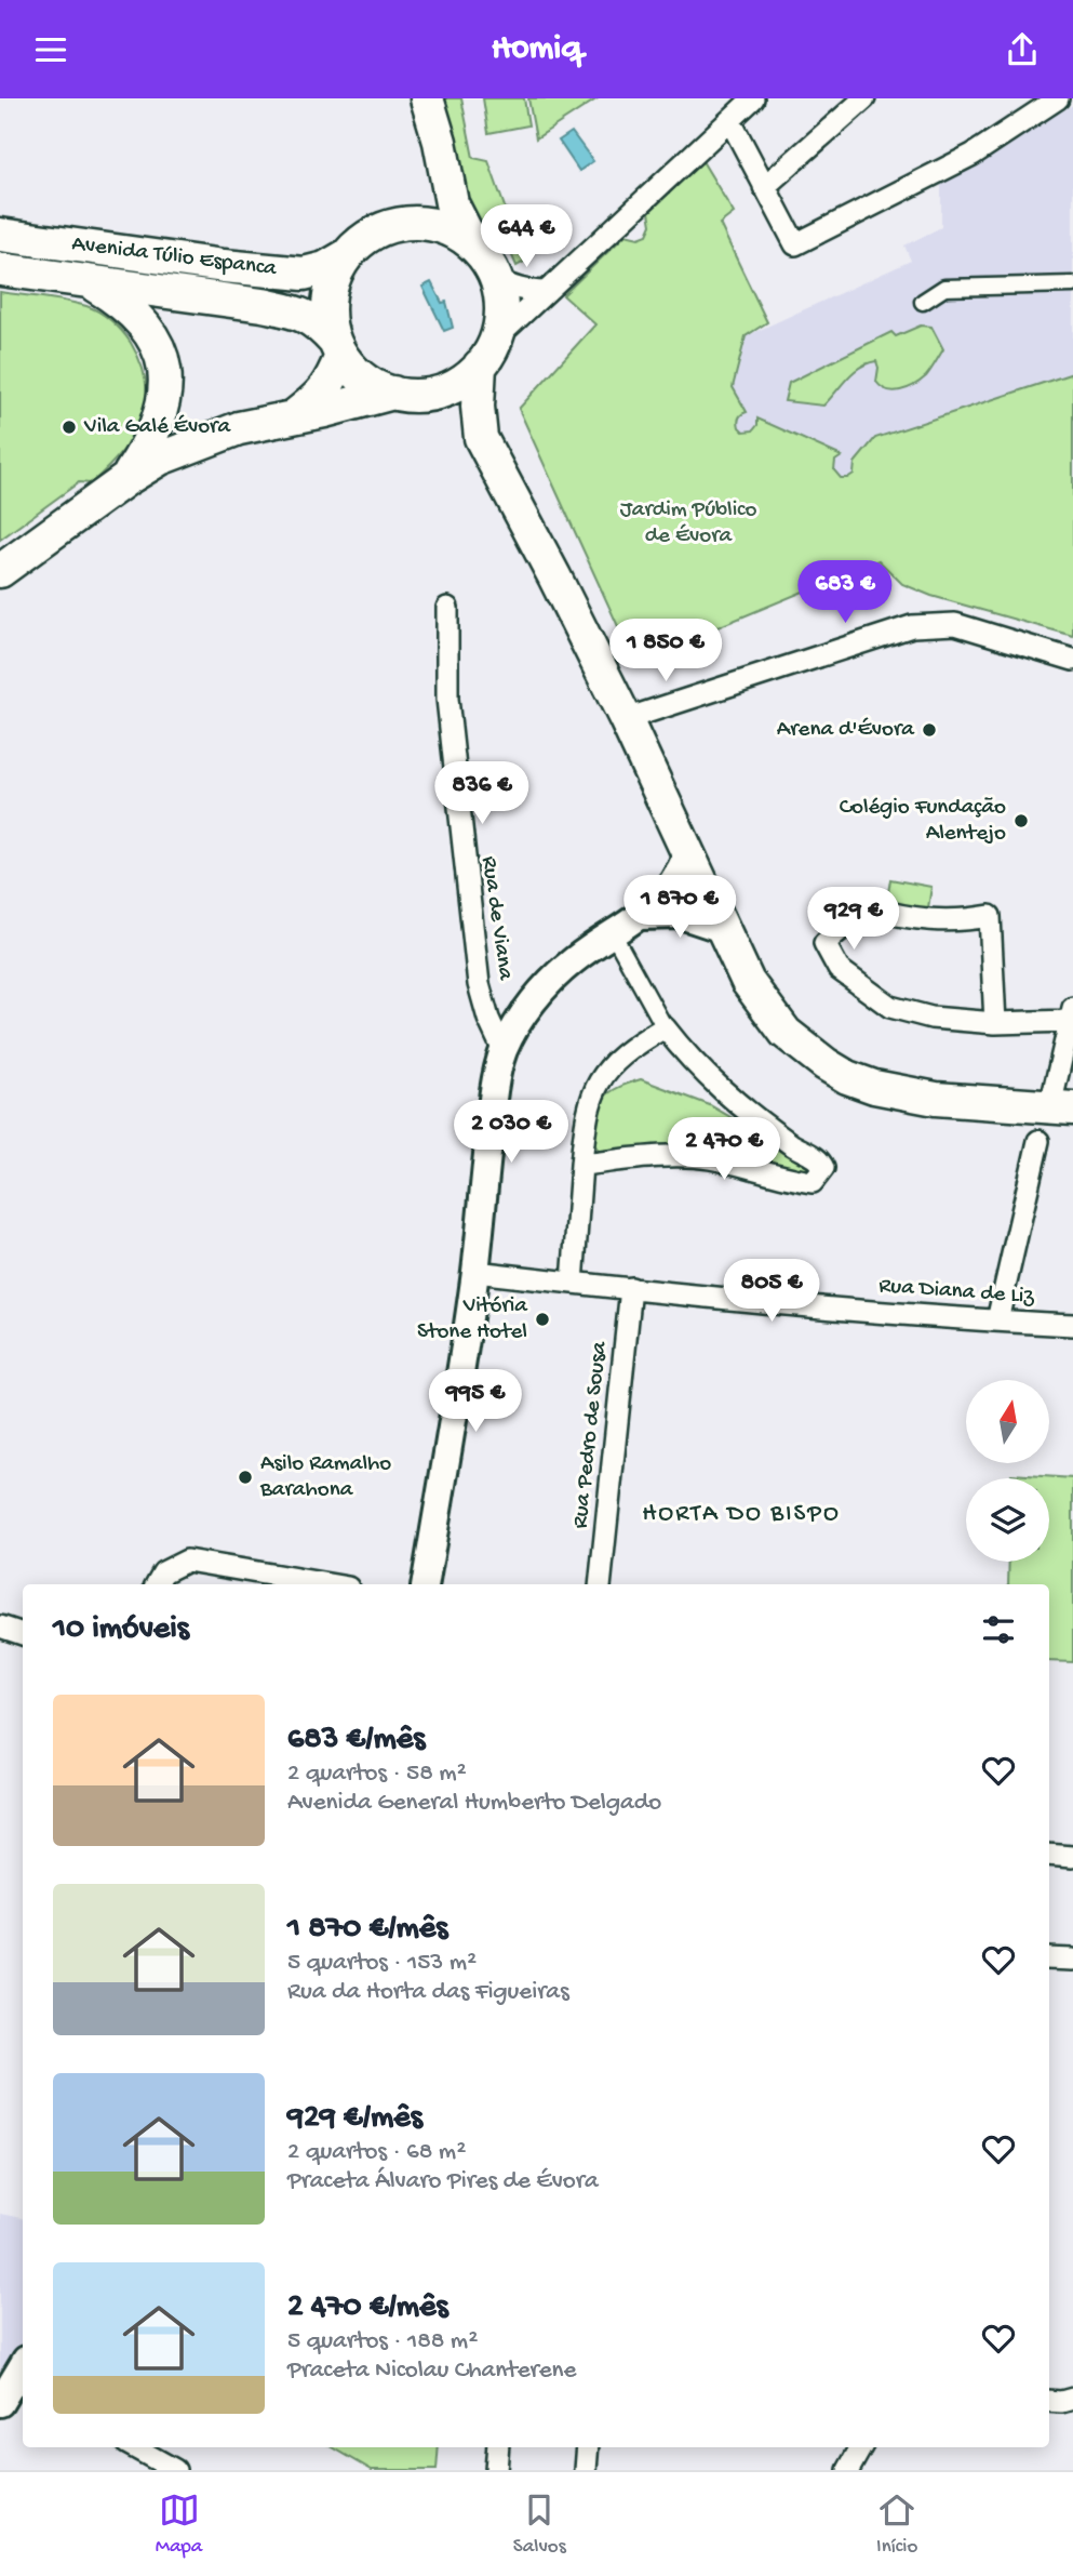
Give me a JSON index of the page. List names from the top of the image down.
{
  "streets": {
    "main road": ["Avenida Túlio Espanca"],
    "street": ["Rua de Viana", "Rua Diana de Liz", "Rua Pedro de Sousa"]
  },
  "crossings": [
    ["Rua Diana de Liz", "Rua Pedro de Sousa"]
  ],
  "districts": ["HORTA DO BISPO"],
  "parks": ["Jardim Público de Évora"],
  "places": [
    "Vila Galé Évora",
    "Arena d'Évora",
    "Colégio Fundação Alentejo",
    "Vitória Stone Hotel",
    "Asilo Ramalho Barahona"
  ],
  "north": "top",
  "page": {
    "header": "Homiq",
    "price": [
      "644 €",
      "683 €",
      "1 850 €",
      "836 €",
      "1 870 €",
      "929 €",
      "2 030 €",
      "2 470 €",
      "805 €",
      "995 €"
    ],
    "heading": "10 imóveis",
    "list": [
      {
        "name": "683 €/mês",
        "note": "2 quartos · 58 m² · Avenida General Humberto Delgado"
      },
      {
        "name": "1 870 €/mês",
        "note": "5 quartos · 153 m² · Rua da Horta das Figueiras"
      },
      {
        "name": "929 €/mês",
        "note": "2 quartos · 68 m² · Praceta Álvaro Pires de Évora"
      },
      {
        "name": "2 470 €/mês",
        "note": "5 quartos · 188 m² · Praceta Nicolau Chanterene"
      }
    ],
    "tabs": ["Mapa", "Salvos", "Início"]
  }
}
